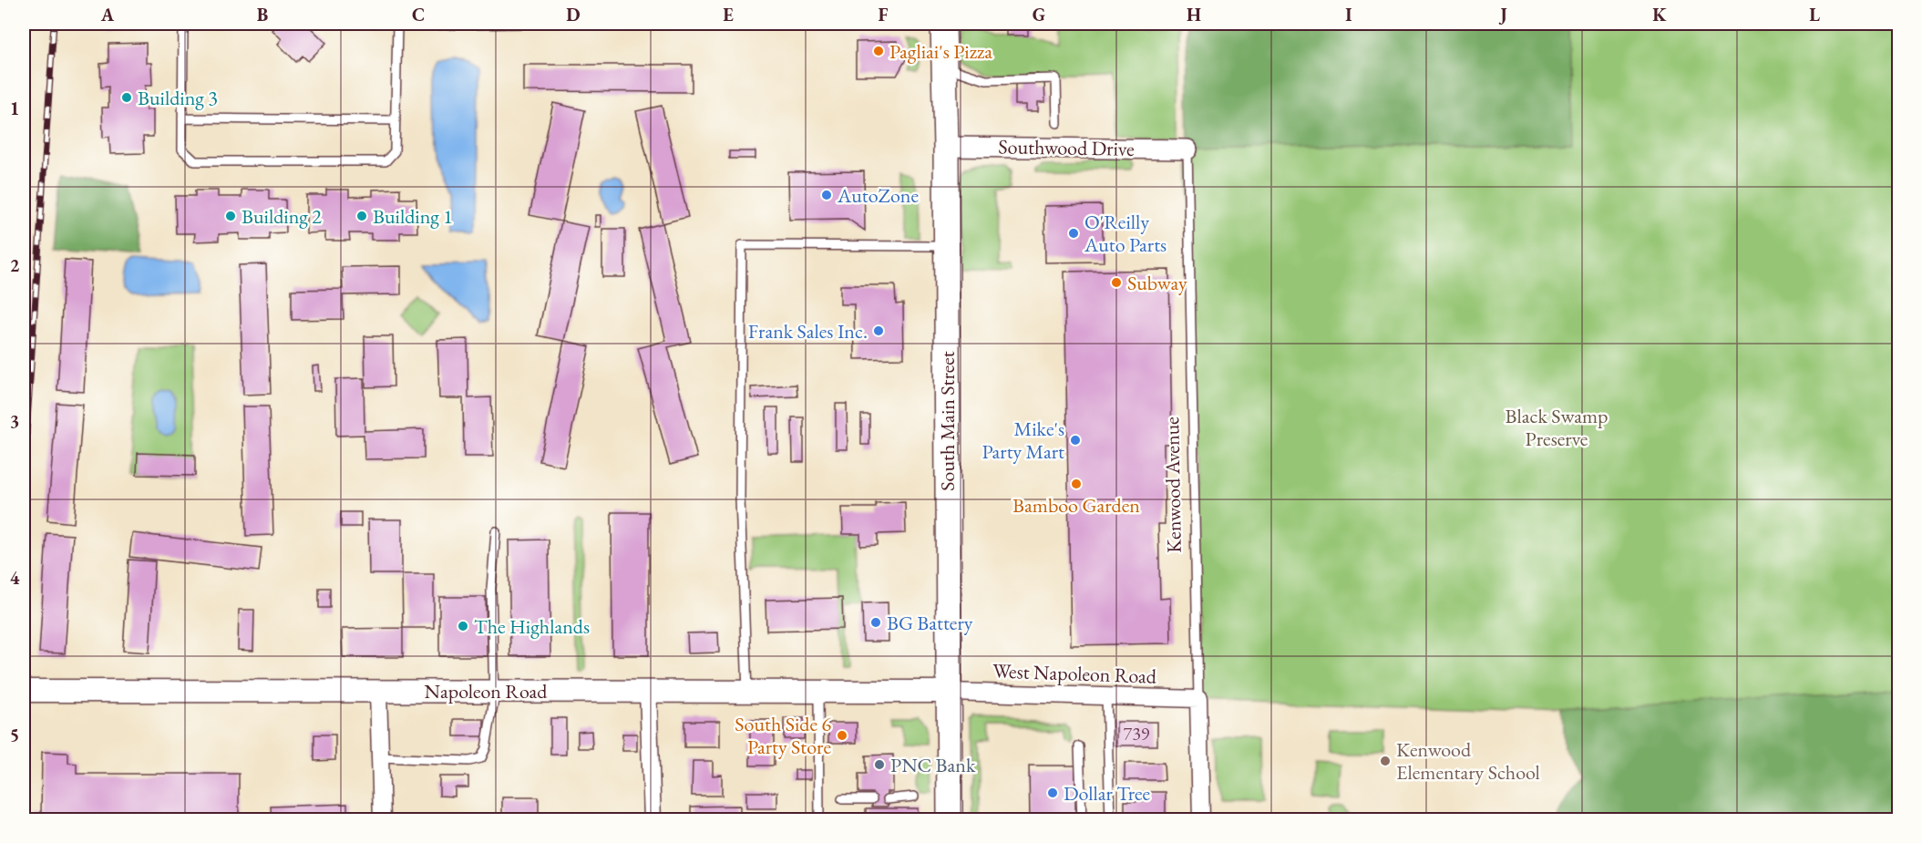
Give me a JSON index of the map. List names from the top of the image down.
{
  "streets": {
    "main road": ["South Main Street", "Napoleon Road"],
    "street": ["Southwood Drive", "Kenwood Avenue", "West Napoleon Road"]
  },
  "crossings": [
    ["Southwood Drive", "South Main Street"],
    ["Southwood Drive", "Kenwood Avenue"],
    ["South Main Street", "West Napoleon Road"],
    ["South Main Street", "Napoleon Road"],
    ["Kenwood Avenue", "West Napoleon Road"],
    ["West Napoleon Road", "Napoleon Road"]
  ],
  "parks": ["Black Swamp Preserve"],
  "places": [
    "Pagliai's Pizza",
    "Building 3",
    "AutoZone",
    "Building 2",
    "Building 1",
    "O'Reilly Auto Parts",
    "Subway",
    "Frank Sales Inc.",
    "Mike's Party Mart",
    "Bamboo Garden",
    "BG Battery",
    "The Highlands",
    "South Side 6 Party Store",
    "Kenwood Elementary School",
    "PNC Bank",
    "Dollar Tree"
  ],
  "house_numbers": ["739"],
  "grid": {
    "columns": [
      "A",
      "B",
      "C",
      "D",
      "E",
      "F",
      "G",
      "H",
      "I",
      "J",
      "K",
      "L"
    ],
    "rows": [
      "1",
      "2",
      "3",
      "4",
      "5"
    ]
  }
}
